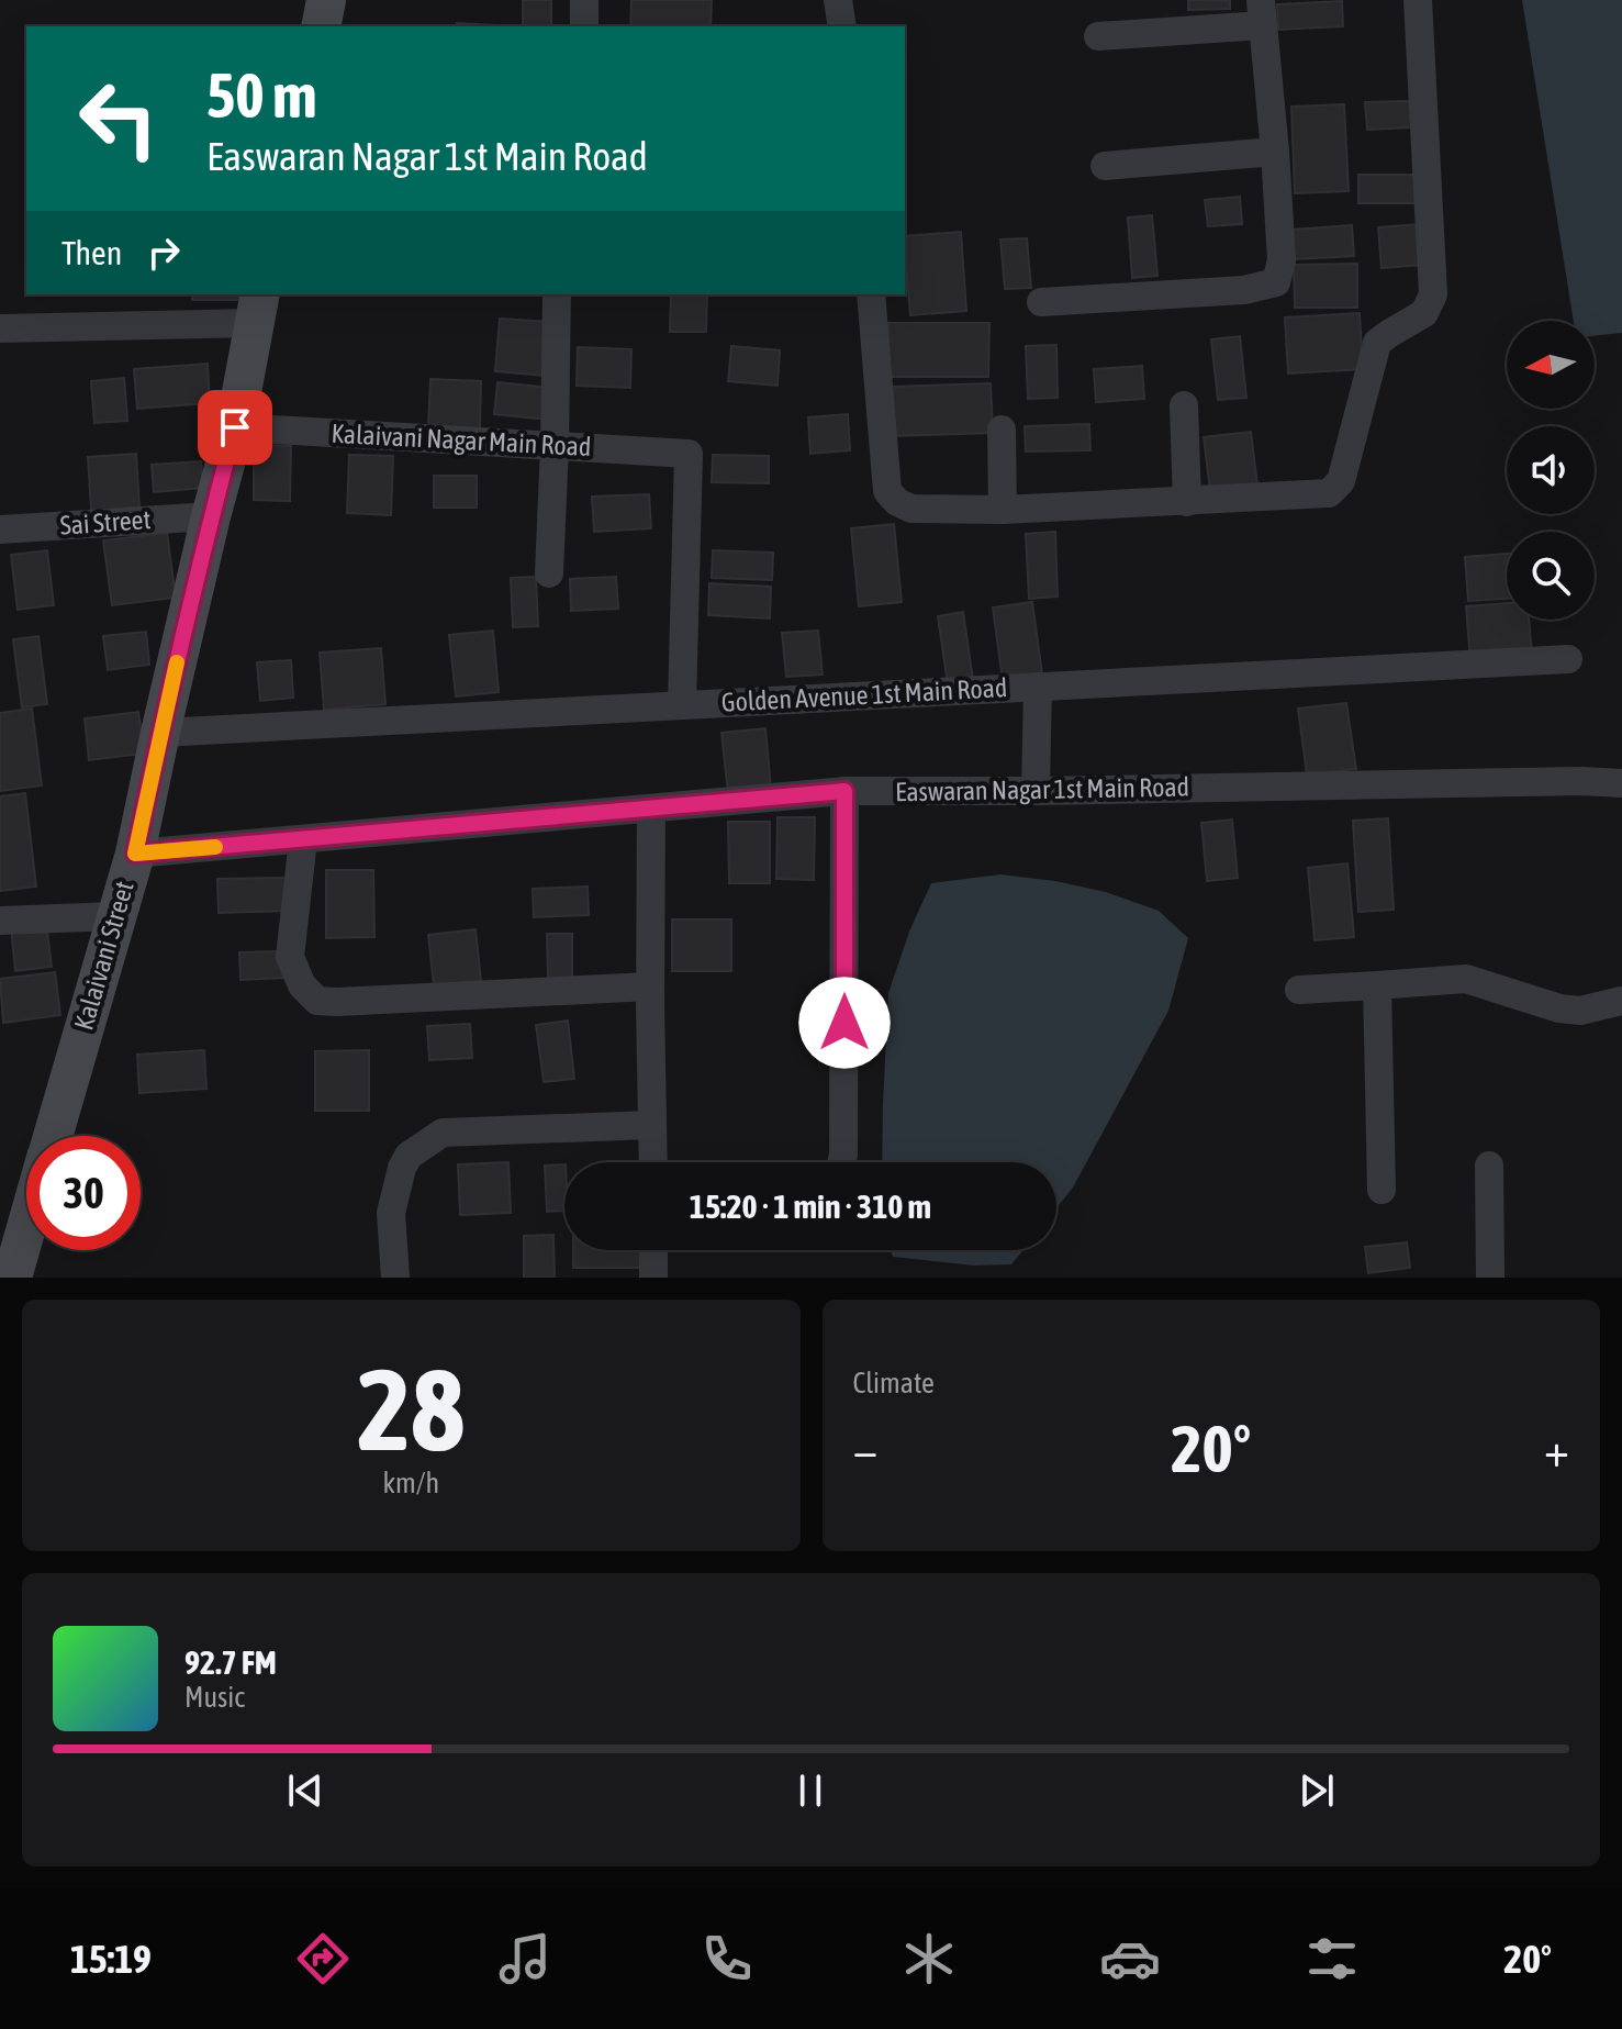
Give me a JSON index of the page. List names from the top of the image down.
{
  "streets": {
    "street": [
      "Kalaivani Nagar Main Road",
      "Sai Street",
      "Golden Avenue 1st Main Road",
      "Easwaran Nagar 1st Main Road",
      "Kalaivani Street"
    ]
  },
  "crossings": [
    ["Kalaivani Nagar Main Road", "Golden Avenue 1st Main Road"],
    ["Kalaivani Nagar Main Road", "Kalaivani Street"],
    ["Sai Street", "Kalaivani Street"],
    ["Golden Avenue 1st Main Road", "Kalaivani Street"],
    ["Easwaran Nagar 1st Main Road", "Kalaivani Street"]
  ],
  "north": "left",
  "page": {
    "turn": ["50 m", "Easwaran Nagar 1st Main Road"],
    "then": "Then",
    "limit": "30",
    "trip": "15:20 · 1 min · 310 m",
    "tile": [
      ["28", "km/h"],
      "Climate"
    ],
    "heat": ["−", "20°", "+"],
    "song": ["92.7 FM", "Music"],
    "tabs": ["15:19", "20°"]
  }
}
